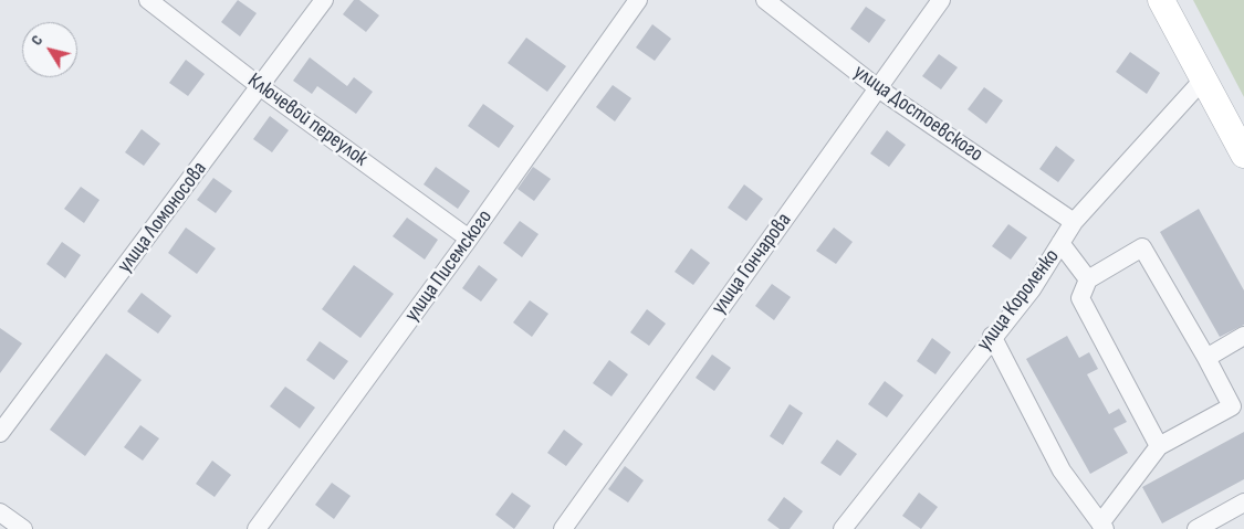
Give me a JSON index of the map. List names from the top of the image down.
{
  "streets": {
    "street": [
      "улица Достоевского",
      "Ключевой переулок",
      "улица Ломоносова",
      "улица Гончарова",
      "улица Писемского",
      "улица Короленко"
    ]
  },
  "crossings": [
    ["улица Достоевского", "улица Гончарова"],
    ["улица Достоевского", "улица Короленко"],
    ["Ключевой переулок", "улица Ломоносова"],
    ["Ключевой переулок", "улица Писемского"]
  ],
  "north": "top left"
}
